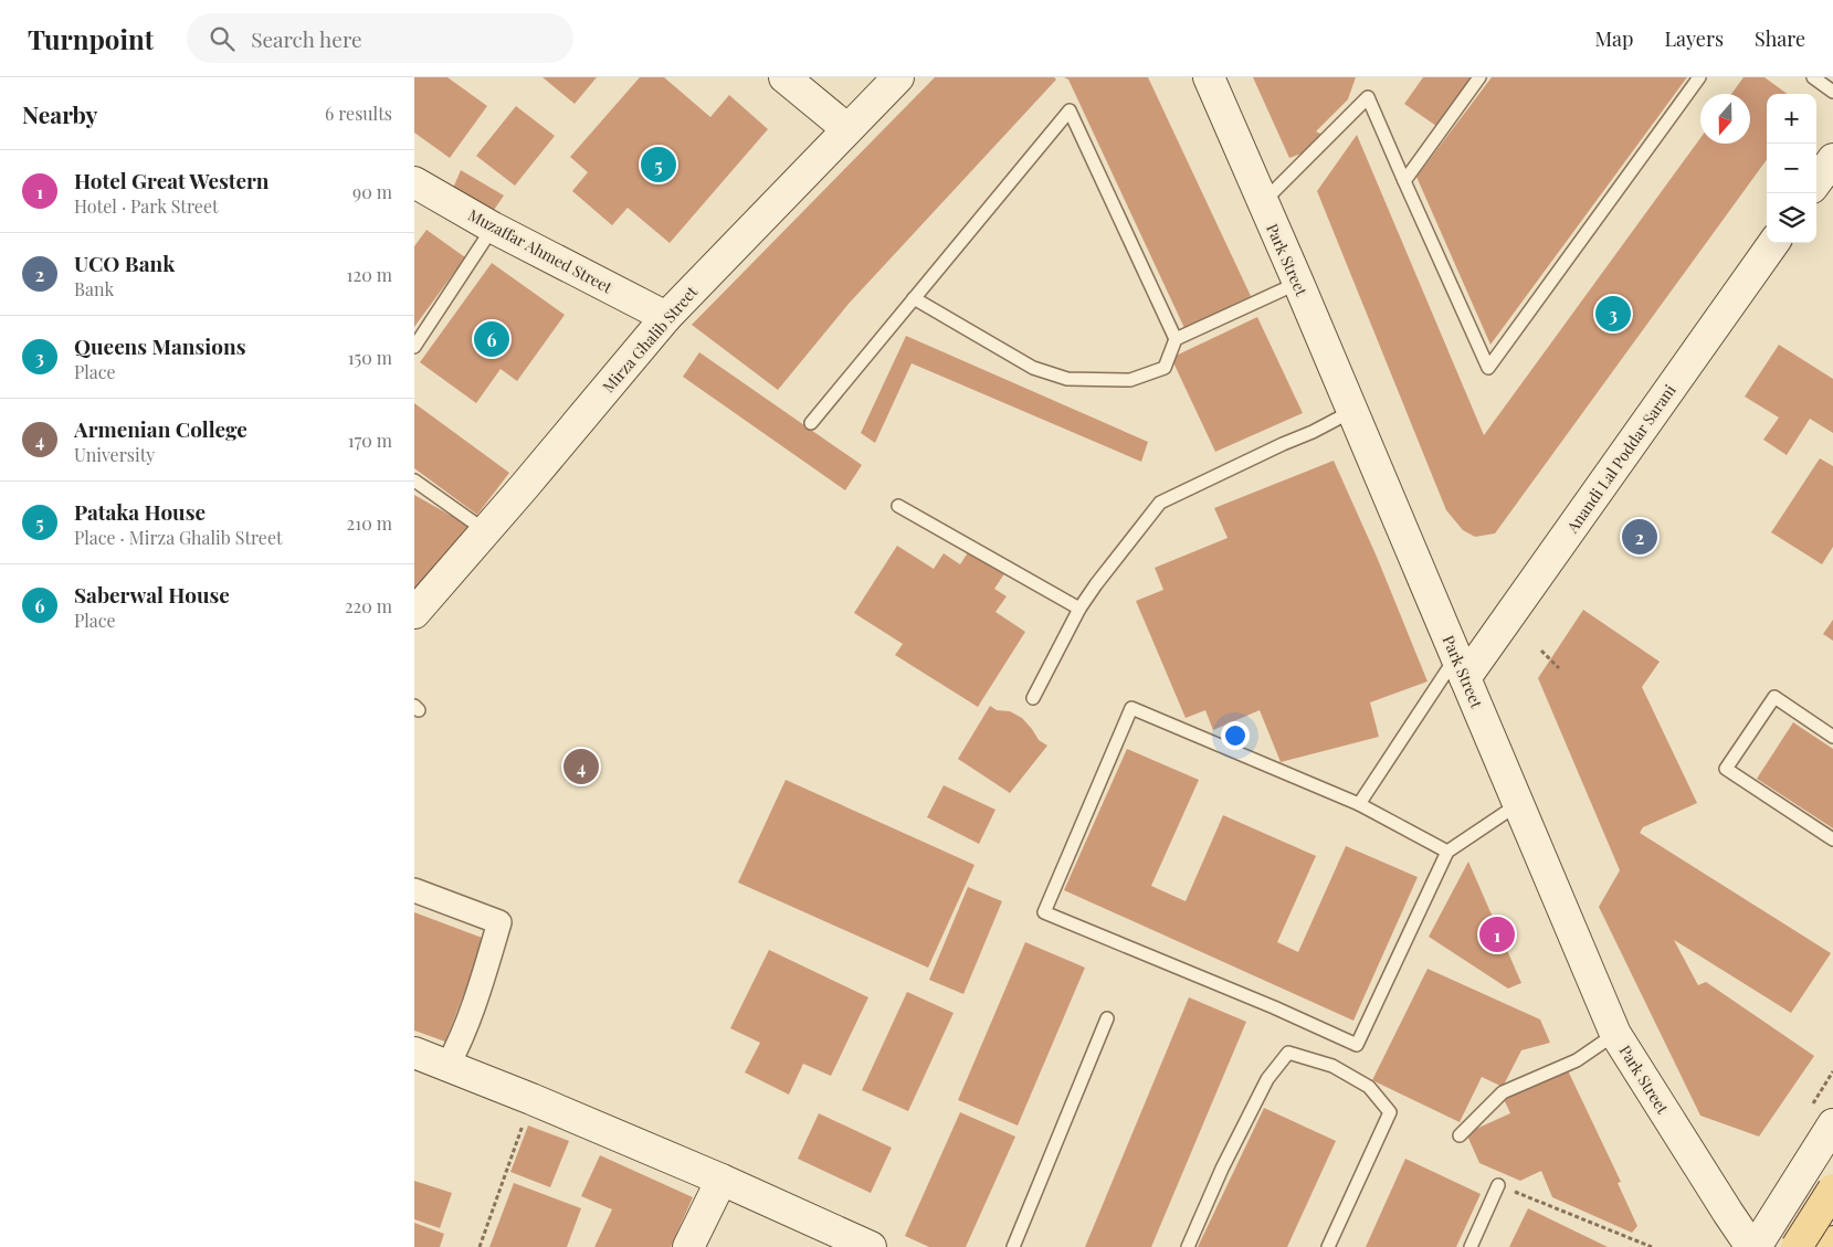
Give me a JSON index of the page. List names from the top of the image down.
{
  "streets": {
    "main road": [
      "Muzaffar Ahmed Street",
      "Park Street",
      "Mirza Ghalib Street",
      "Anandi Lal Poddar Sarani"
    ]
  },
  "crossings": [
    ["Muzaffar Ahmed Street", "Mirza Ghalib Street"],
    ["Park Street", "Anandi Lal Poddar Sarani"]
  ],
  "north": "bottom",
  "page": {
    "header": "Turnpoint",
    "search": "Search here",
    "nav": ["Map", "Layers", "Share"],
    "heading": ["Nearby", "6 results"],
    "map_buttons": ["+", "−"],
    "pins": [
      "5",
      "3",
      "6",
      "2",
      "4",
      "1"
    ],
    "list": [
      {
        "mark": "1",
        "name": "Hotel Great Western",
        "note": "Hotel · Park Street",
        "value": "90 m"
      },
      {
        "mark": "2",
        "name": "UCO Bank",
        "note": "Bank",
        "value": "120 m"
      },
      {
        "mark": "3",
        "name": "Queens Mansions",
        "note": "Place",
        "value": "150 m"
      },
      {
        "mark": "4",
        "name": "Armenian College",
        "note": "University",
        "value": "170 m"
      },
      {
        "mark": "5",
        "name": "Pataka House",
        "note": "Place · Mirza Ghalib Street",
        "value": "210 m"
      },
      {
        "mark": "6",
        "name": "Saberwal House",
        "note": "Place",
        "value": "220 m"
      }
    ]
  }
}
